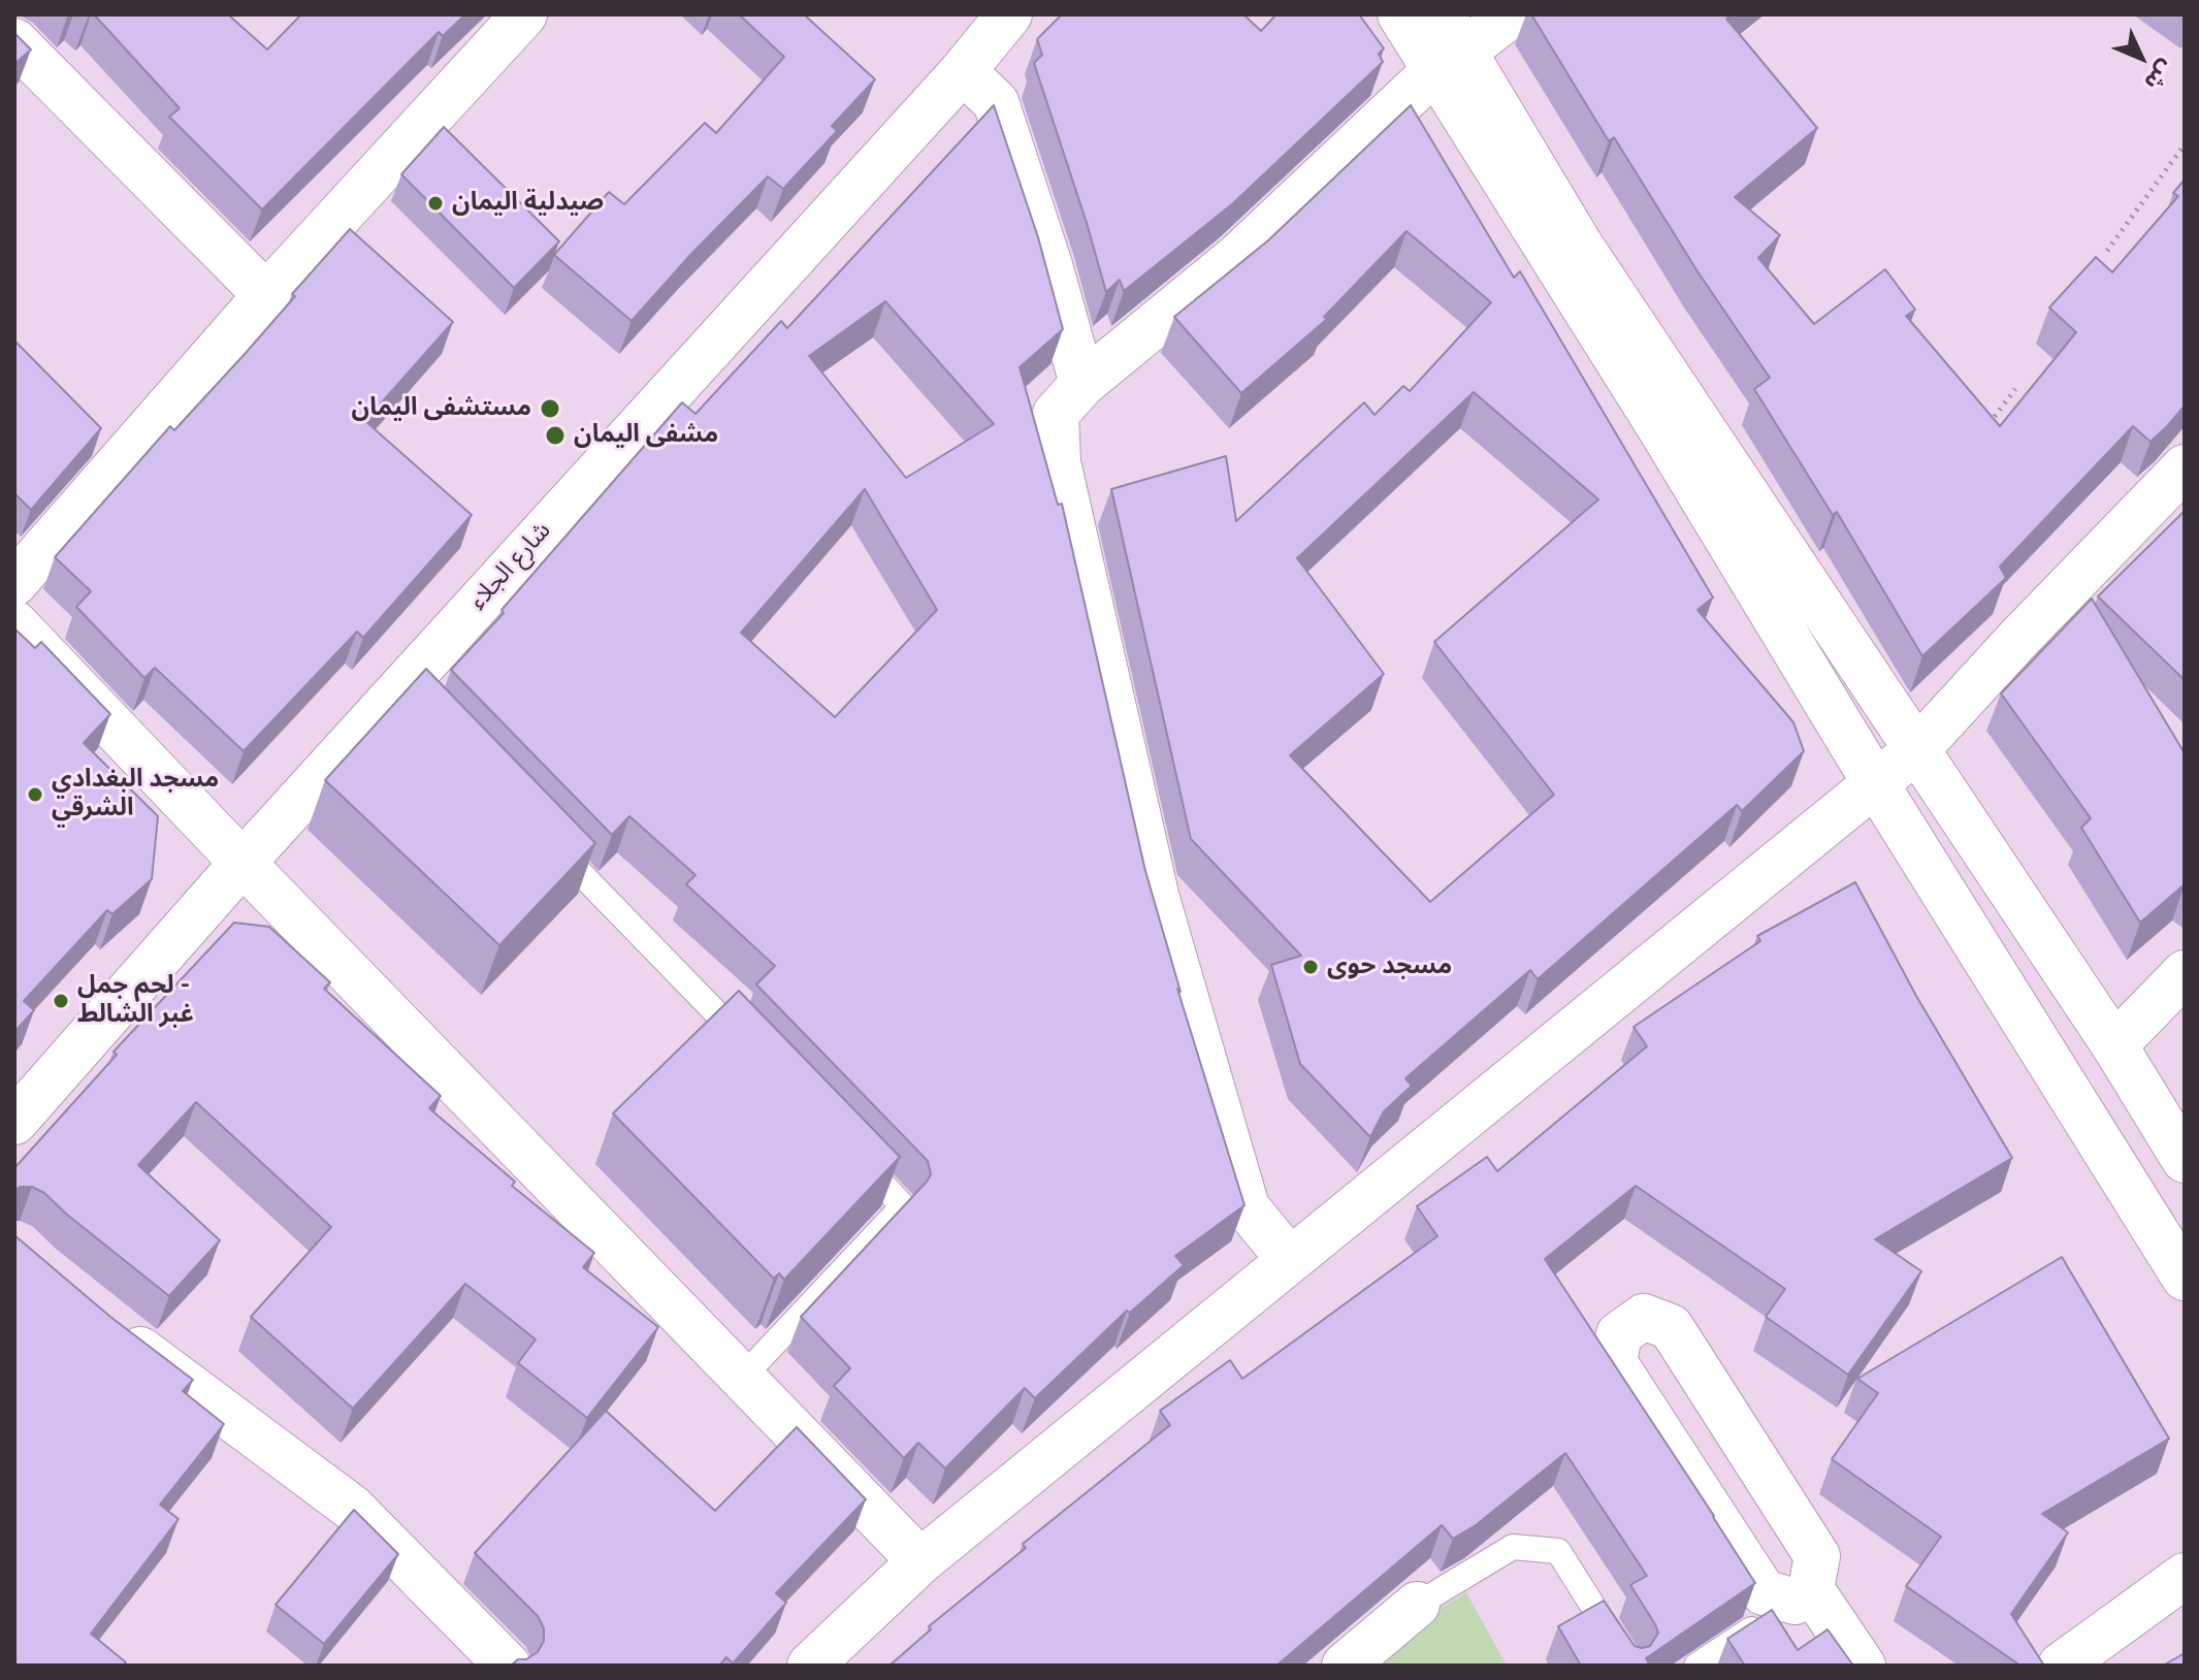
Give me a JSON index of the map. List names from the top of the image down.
{
  "streets": {
    "street": ["شارع الجلاء"]
  },
  "places": [
    "صيدلية اليمان",
    "مستشفى اليمان",
    "مشفى اليمان",
    "مسجد البغدادي الشرقي",
    "مسجد حوى",
    "لحم جمل - غبر الشالط"
  ],
  "north": "bottom right"
}
